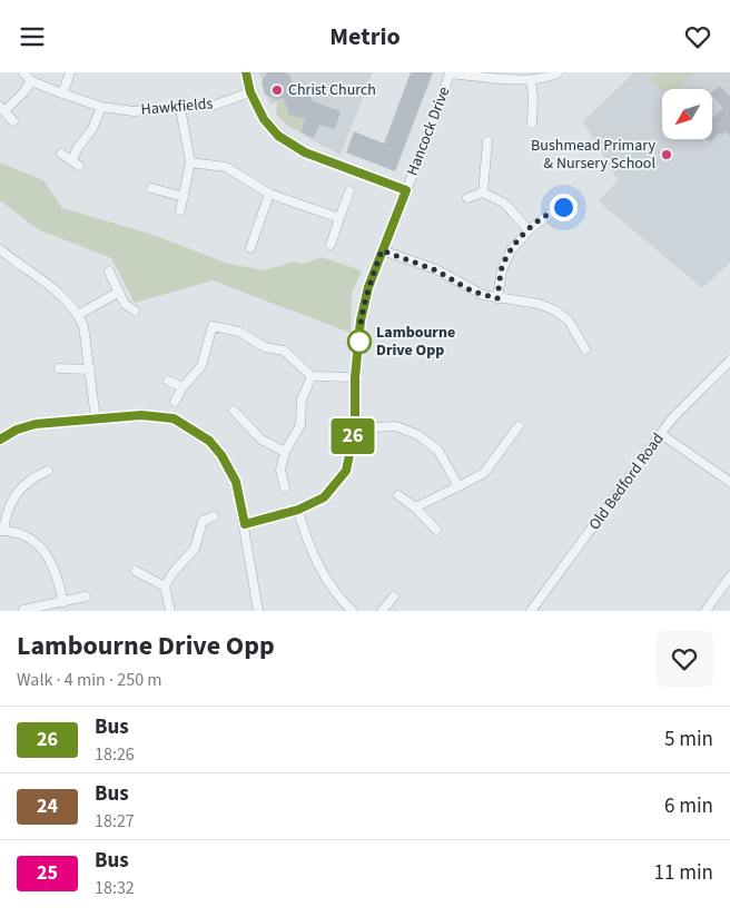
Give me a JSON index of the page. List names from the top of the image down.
{
  "streets": {
    "street": ["Hawkfields", "Hancock Drive", "Old Bedford Road"]
  },
  "crossings": [
    ["Hawkfields", "Hancock Drive"]
  ],
  "places": ["Christ Church", "Bushmead Primary & Nursery School", "Lambourne Drive Opp"],
  "lines": ["bus line 26"],
  "north": "bottom left",
  "page": {
    "header": "Metrio",
    "on_map": "26",
    "heading": ["Lambourne Drive Opp", "Walk · 4 min · 250 m"],
    "list": [
      {
        "mark": "26",
        "name": "Bus",
        "note": "18:26",
        "value": "5 min"
      },
      {
        "mark": "24",
        "name": "Bus",
        "note": "18:27",
        "value": "6 min"
      },
      {
        "mark": "25",
        "name": "Bus",
        "note": "18:32",
        "value": "11 min"
      }
    ]
  }
}
